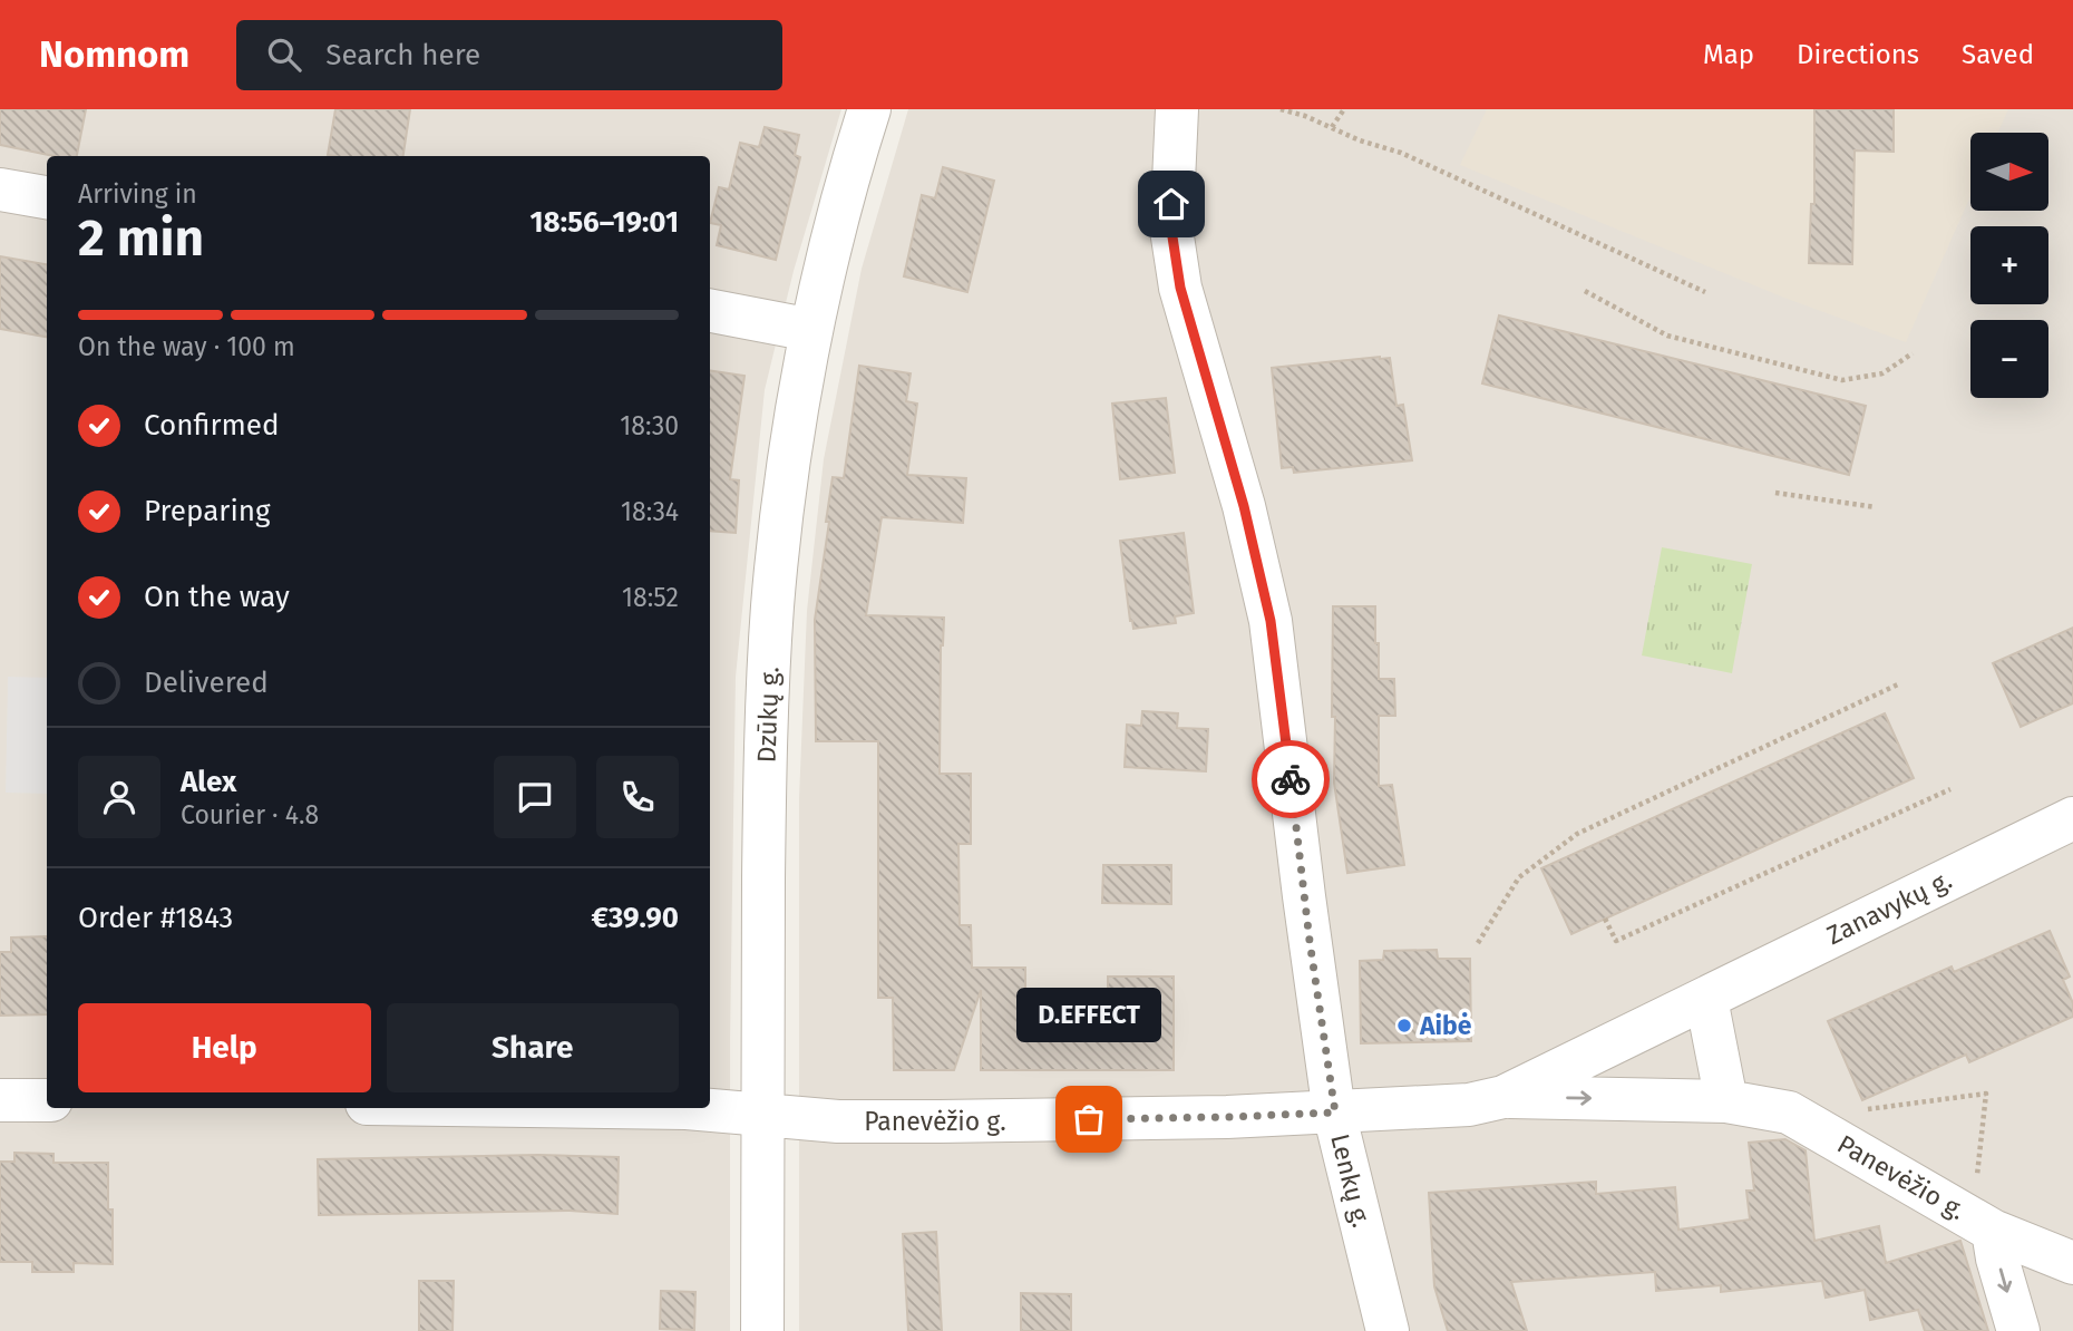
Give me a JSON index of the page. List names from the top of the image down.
{
  "streets": {
    "street": [
      "Dzūkų g.",
      "Zanavykų g.",
      "Panevėžio g.",
      "Lenkų g."
    ]
  },
  "crossings": [
    ["Dzūkų g.", "Panevėžio g."],
    ["Zanavykų g.", "Panevėžio g."],
    ["Panevėžio g.", "Lenkų g."]
  ],
  "places": ["Aibė", "D.EFFECT"],
  "north": "right",
  "page": {
    "header": "Nomnom",
    "search": "Search here",
    "nav": ["Map", "Directions", "Saved"],
    "map_buttons": ["+", "−"],
    "heading": ["2 min", "Arriving in", "18:56–19:01"],
    "panel": [
      "Alex",
      "Courier · 4.8",
      "Order #1843",
      "€39.90"
    ],
    "bar": "On the way · 100 m",
    "list": [
      ["Confirmed", "18:30"],
      ["Preparing", "18:34"],
      ["On the way", "18:52"],
      "Delivered"
    ],
    "bubble": "D.EFFECT",
    "buttons": ["Help", "Share"]
  }
}
